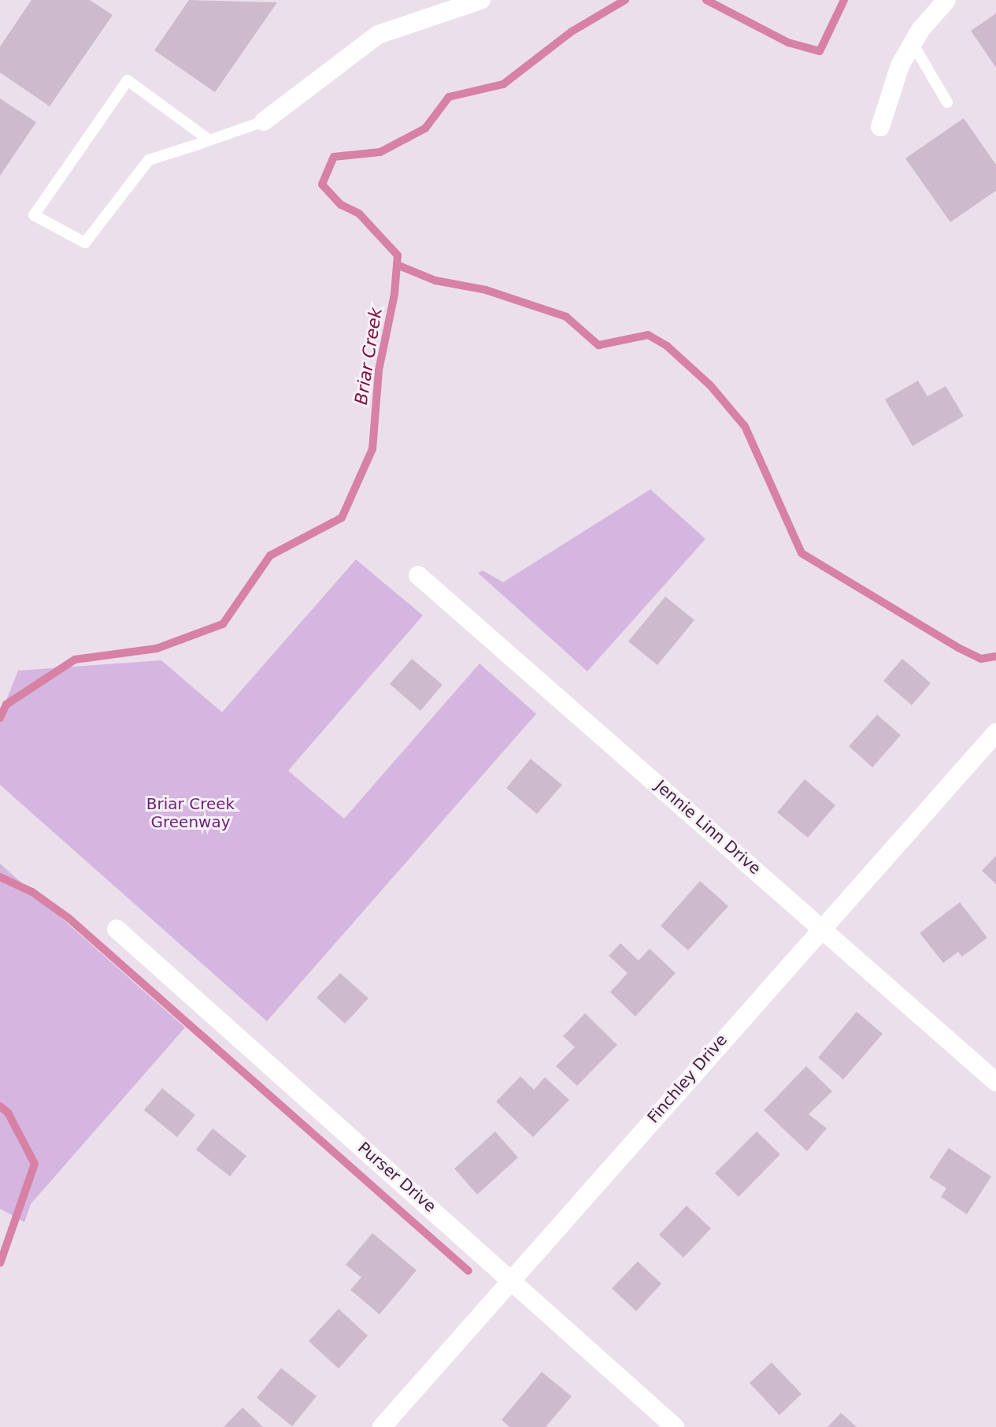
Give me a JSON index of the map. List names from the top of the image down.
{
  "streets": {
    "street": ["Jennie Linn Drive", "Finchley Drive", "Purser Drive"]
  },
  "crossings": [
    ["Jennie Linn Drive", "Finchley Drive"],
    ["Finchley Drive", "Purser Drive"]
  ],
  "water": ["Briar Creek"],
  "parks": ["Briar Creek Greenway"]
}
